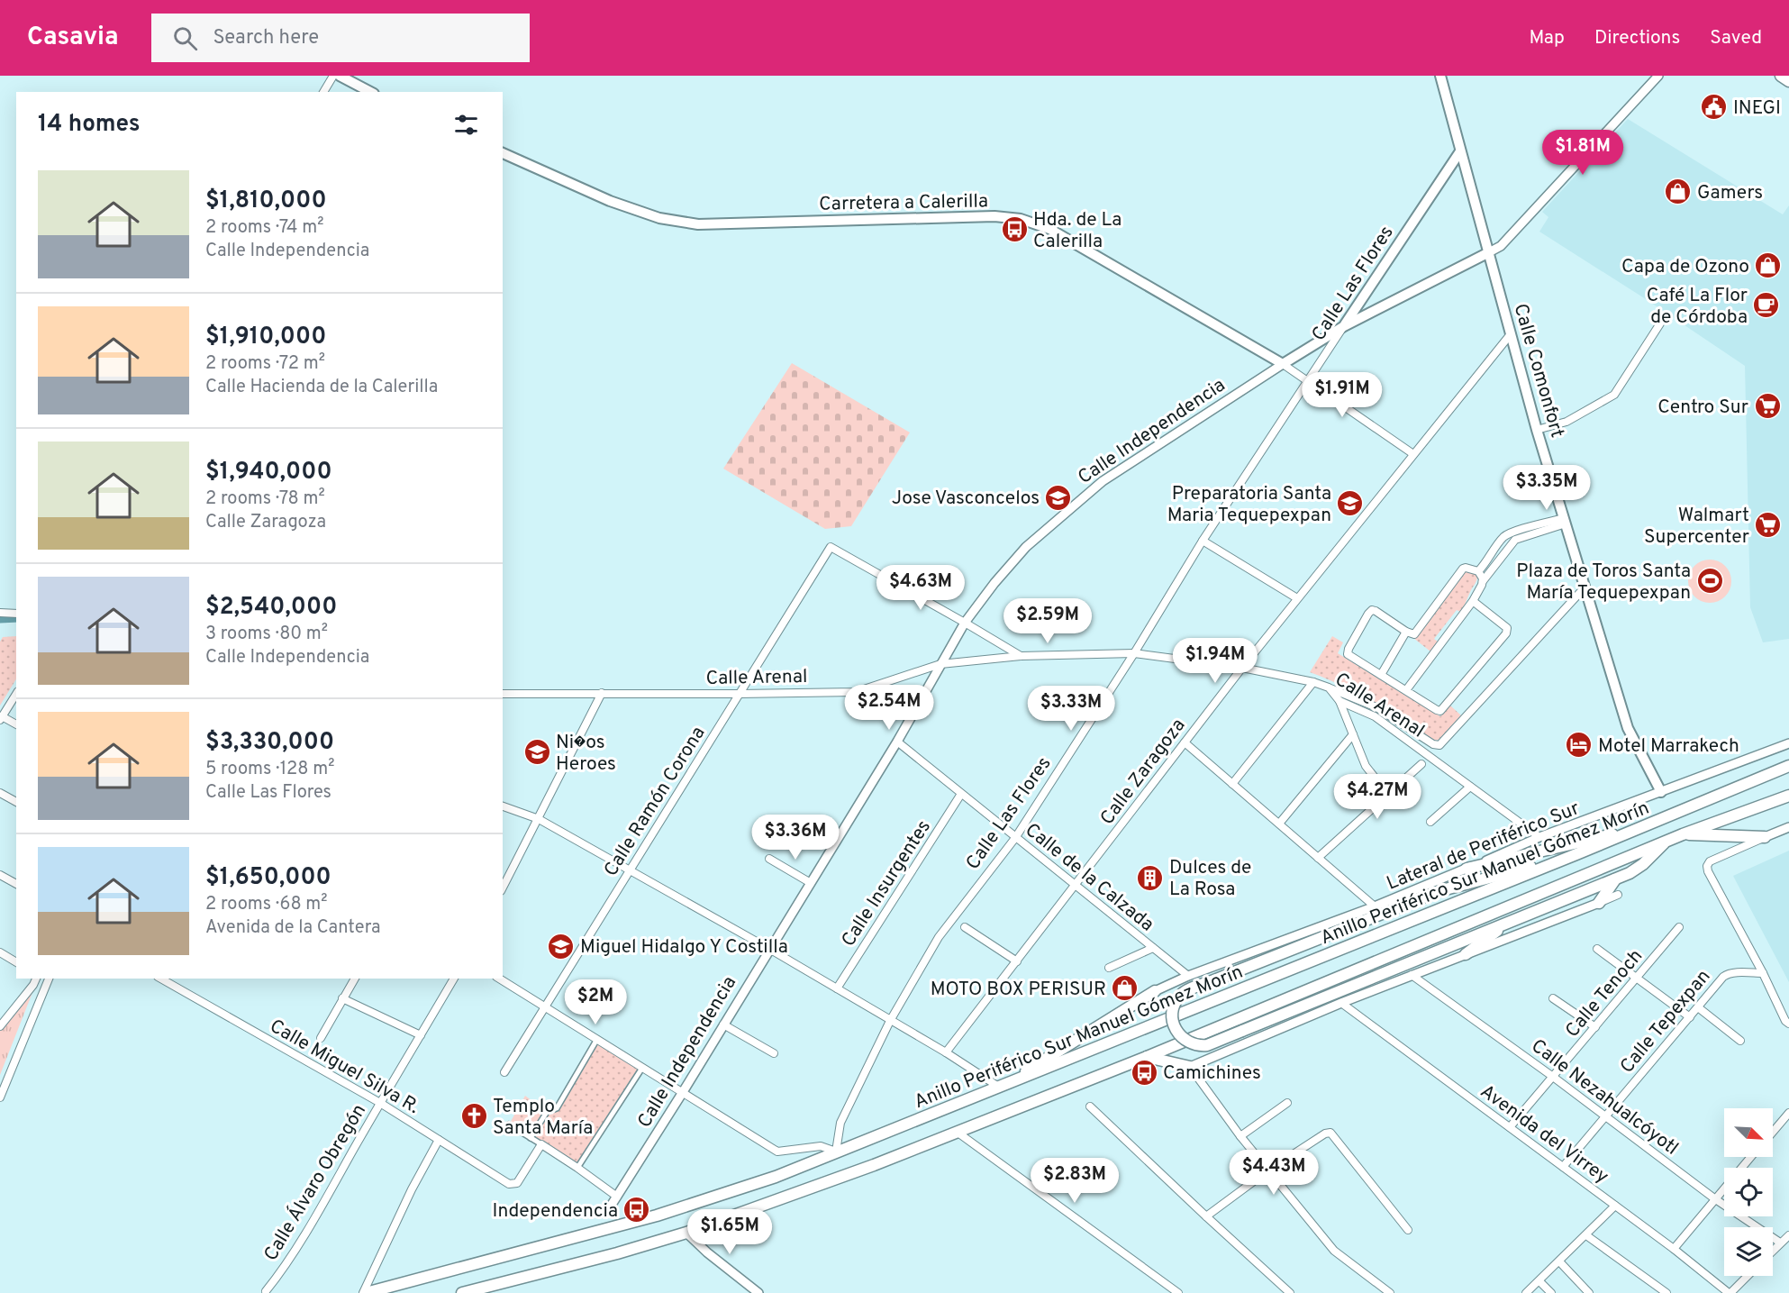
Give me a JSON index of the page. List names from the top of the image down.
{
  "streets": {
    "main road": [
      "Carretera a Calerilla",
      "Calle Las Flores",
      "Calle Comonfort",
      "Calle Independencia",
      "Anillo Periférico Sur Manuel Gómez Morín"
    ],
    "street": [
      "Calle Arenal",
      "Calle Zaragoza",
      "Calle Ramón Corona",
      "Lateral de Periférico Sur",
      "Calle de la Calzada",
      "Calle Insurgentes",
      "Calle Tenoch",
      "Calle Tepexpan",
      "Calle Miguel Silva R.",
      "Calle Nezahualcóyotl",
      "Avenida del Virrey",
      "Calle Álvaro Obregón"
    ]
  },
  "crossings": [
    ["Carretera a Calerilla", "Calle Independencia"],
    ["Calle Las Flores", "Calle Comonfort"],
    ["Calle Las Flores", "Calle Independencia"],
    ["Calle Las Flores", "Calle Arenal"],
    ["Calle Las Flores", "Anillo Periférico Sur Manuel Gómez Morín"],
    ["Calle Las Flores", "Calle de la Calzada"],
    ["Calle Comonfort", "Calle Independencia"],
    ["Calle Comonfort", "Calle Zaragoza"],
    ["Calle Comonfort", "Lateral de Periférico Sur"],
    ["Calle Independencia", "Calle Arenal"],
    ["Calle Independencia", "Calle Ramón Corona"],
    ["Calle Independencia", "Calle de la Calzada"],
    ["Calle Arenal", "Calle Zaragoza"],
    ["Calle Arenal", "Calle Ramón Corona"],
    ["Calle Arenal", "Lateral de Periférico Sur"],
    ["Calle Zaragoza", "Calle de la Calzada"],
    ["Lateral de Periférico Sur", "Calle de la Calzada"],
    ["Calle de la Calzada", "Calle Insurgentes"],
    ["Calle Tenoch", "Calle Nezahualcóyotl"],
    ["Calle Tenoch", "Avenida del Virrey"],
    ["Calle Tepexpan", "Calle Nezahualcóyotl"],
    ["Calle Tepexpan", "Avenida del Virrey"],
    ["Calle Miguel Silva R.", "Calle Álvaro Obregón"]
  ],
  "places": {
    "public building": ["INEGI"],
    "shop": ["Gamers", "Capa de Ozono", "MOTO BOX PERISUR"],
    "bus stop": ["Hda. de La Calerilla", "Camichines", "Independencia"],
    "cafe": ["Café La Flor de Córdoba"],
    "supermarket": ["Centro Sur", "Walmart Supercenter"],
    "school or university": [
      "Jose Vasconcelos",
      "Preparatoria Santa Maria Tequepexpan",
      "Ni�os Heroes",
      "Miguel Hidalgo Y Costilla"
    ],
    "sports": ["Plaza de Toros Santa María Tequepexpan"],
    "hotel": ["Motel Marrakech"],
    "building": ["Dulces de La Rosa"],
    "church": ["Templo Santa María"]
  },
  "north": "bottom right",
  "page": {
    "header": "Casavia",
    "search": "Search here",
    "nav": ["Map", "Directions", "Saved"],
    "heading": "14 homes",
    "price": [
      "$1.81M",
      "$1.91M",
      "$3.35M",
      "$4.63M",
      "$2.59M",
      "$1.94M",
      "$2.54M",
      "$3.33M",
      "$4.27M",
      "$3.36M",
      "$2M",
      "$4.43M",
      "$2.83M",
      "$1.65M"
    ],
    "list": [
      {
        "name": "$1,810,000",
        "note": "2 rooms · 74 m² · Calle Independencia"
      },
      {
        "name": "$1,910,000",
        "note": "2 rooms · 72 m² · Calle Hacienda de la Calerilla"
      },
      {
        "name": "$1,940,000",
        "note": "2 rooms · 78 m² · Calle Zaragoza"
      },
      {
        "name": "$2,540,000",
        "note": "3 rooms · 80 m² · Calle Independencia"
      },
      {
        "name": "$3,330,000",
        "note": "5 rooms · 128 m² · Calle Las Flores"
      },
      {
        "name": "$1,650,000",
        "note": "2 rooms · 68 m² · Avenida de la Cantera"
      }
    ]
  }
}
